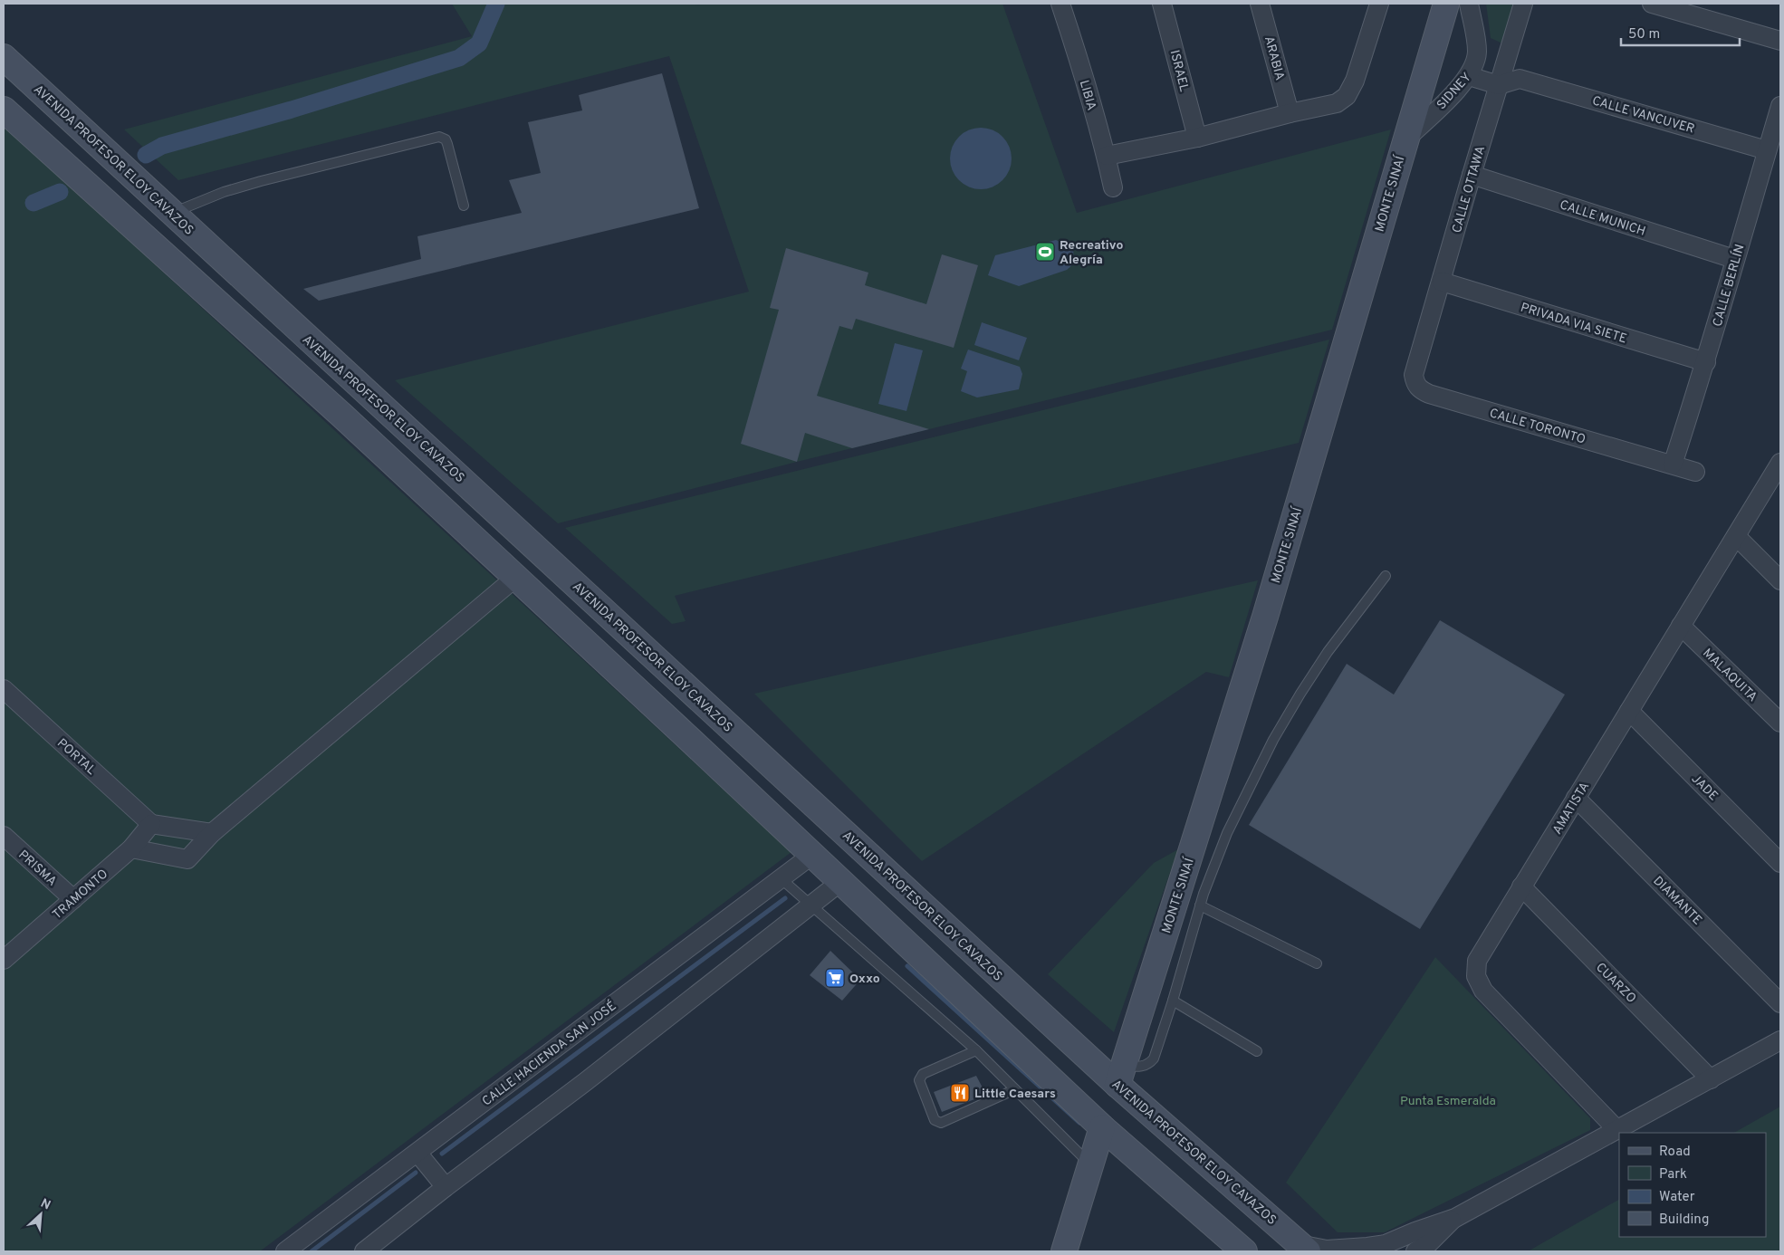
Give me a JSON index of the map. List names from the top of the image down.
{
  "streets": {
    "main road": ["AVENIDA PROFESOR ELOY CAVAZOS", "MONTE SINAÍ"],
    "street": [
      "ARABIA",
      "ISRAEL",
      "SIDNEY",
      "LIBIA",
      "CALLE VANCUVER",
      "CALLE OTTAWA",
      "CALLE MUNICH",
      "CALLE BERLÍN",
      "PRIVADA VIA SIETE",
      "CALLE TORONTO",
      "MALAQUITA",
      "PORTAL",
      "JADE",
      "AMATISTA",
      "PRISMA",
      "TRAMONTO",
      "DIAMANTE",
      "CUARZO",
      "CALLE HACIENDA SAN JOSÉ"
    ]
  },
  "crossings": [
    ["SIDNEY", "MONTE SINAÍ"],
    ["CALLE VANCUVER", "CALLE BERLÍN"],
    ["AVENIDA PROFESOR ELOY CAVAZOS", "MONTE SINAÍ"],
    ["CALLE OTTAWA", "CALLE MUNICH"],
    ["CALLE OTTAWA", "PRIVADA VIA SIETE"],
    ["CALLE OTTAWA", "CALLE TORONTO"],
    ["CALLE MUNICH", "CALLE BERLÍN"],
    ["CALLE BERLÍN", "PRIVADA VIA SIETE"],
    ["CALLE BERLÍN", "CALLE TORONTO"],
    ["MALAQUITA", "AMATISTA"],
    ["PORTAL", "TRAMONTO"],
    ["JADE", "AMATISTA"],
    ["AMATISTA", "DIAMANTE"],
    ["AMATISTA", "CUARZO"],
    ["PRISMA", "TRAMONTO"]
  ],
  "parks": ["Punta Esmeralda"],
  "places": {
    "sports": ["Recreativo Alegría"],
    "supermarket": ["Oxxo"],
    "restaurant": ["Little Caesars"]
  },
  "legend": [
    "Road",
    "Park",
    "Water",
    "Building"
  ],
  "scale_bar": "50 m",
  "north": "top right"
}
